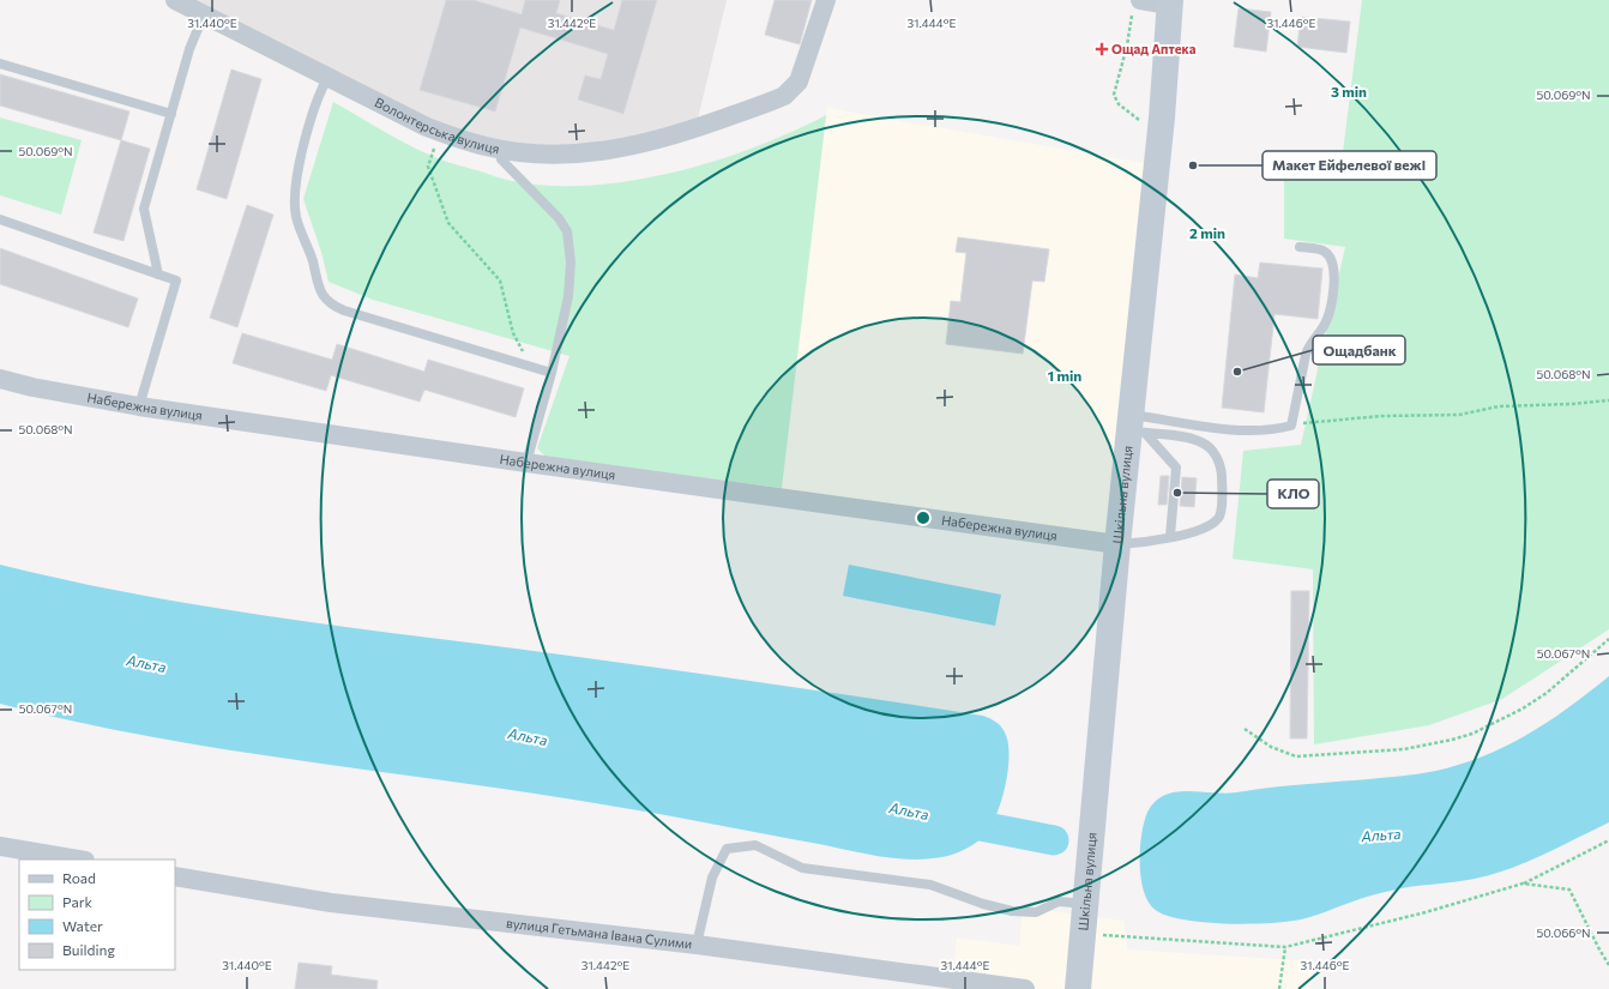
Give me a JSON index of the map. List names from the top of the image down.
{
  "streets": {
    "main road": ["Шкільна вулиця"],
    "street": ["Волонтерська вулиця", "Набережна вулиця", "вулиця Гетьмана Івана Сулими"]
  },
  "crossings": [
    ["Набережна вулиця", "Шкільна вулиця"]
  ],
  "water": ["Альта"],
  "places": {
    "health": ["Ощад Аптека"],
    "other": ["Макет Ейфелевої вежі", "Ощадбанк", "КЛО"]
  },
  "legend": [
    "Road",
    "Park",
    "Water",
    "Building"
  ],
  "coordinates": [
    "31.440°E",
    "31.442°E",
    "31.444°E",
    "31.446°E",
    "50.069°N",
    "50.068°N",
    "50.067°N",
    "50.066°N"
  ],
  "rings": ["3 min", "2 min", "1 min"]
}
